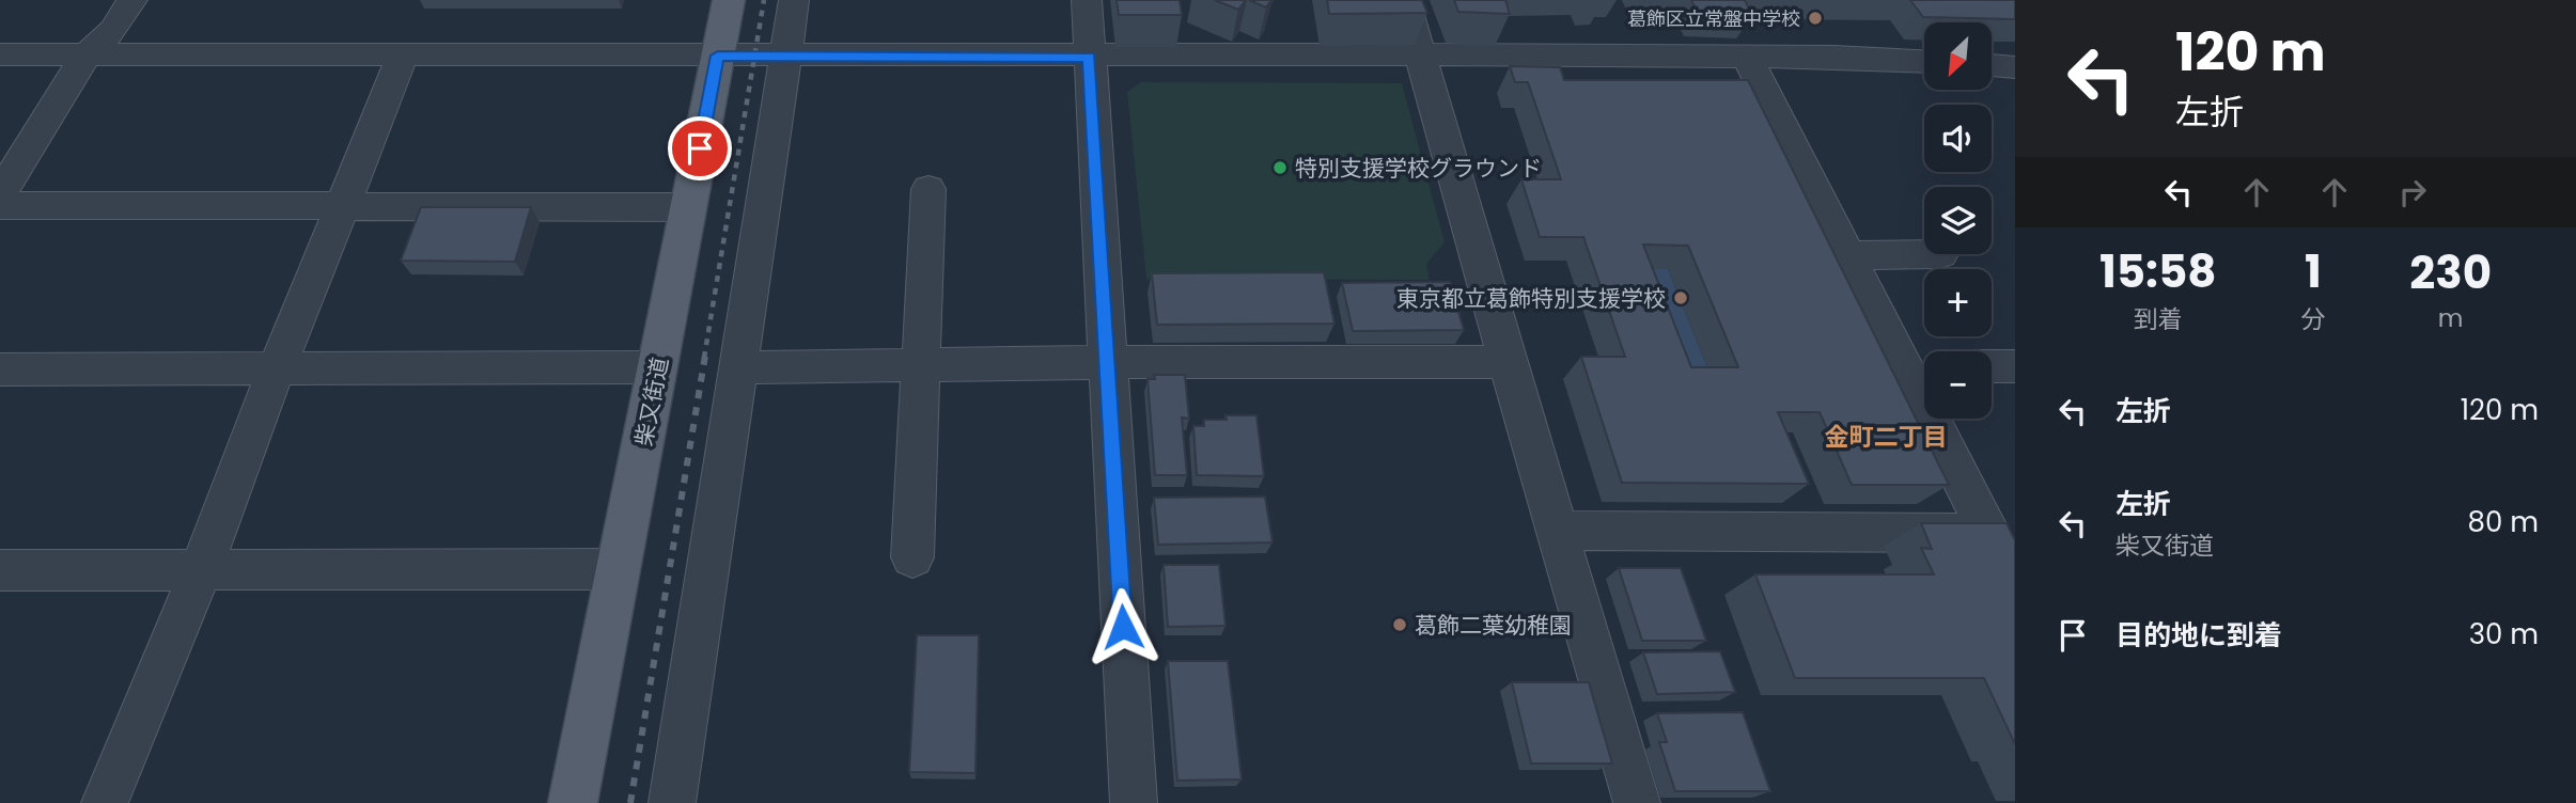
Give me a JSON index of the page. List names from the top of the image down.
{
  "streets": {
    "main road": ["柴又街道"]
  },
  "districts": ["金町二丁目"],
  "places": [
    "葛飾区立常盤中学校",
    "特別支援学校グラウンド",
    "東京都立葛飾特別支援学校",
    "葛飾二葉幼稚園"
  ],
  "north": "bottom left",
  "page": {
    "turn": ["120 m", "左折"],
    "map_buttons": ["+", "−"],
    "eta": [
      "15:58",
      "到着",
      "1",
      "分",
      "230",
      "m"
    ],
    "list": [
      {
        "name": "左折",
        "value": "120 m"
      },
      {
        "name": "左折",
        "note": "柴又街道",
        "value": "80 m"
      },
      {
        "name": "目的地に到着",
        "value": "30 m"
      }
    ]
  }
}
